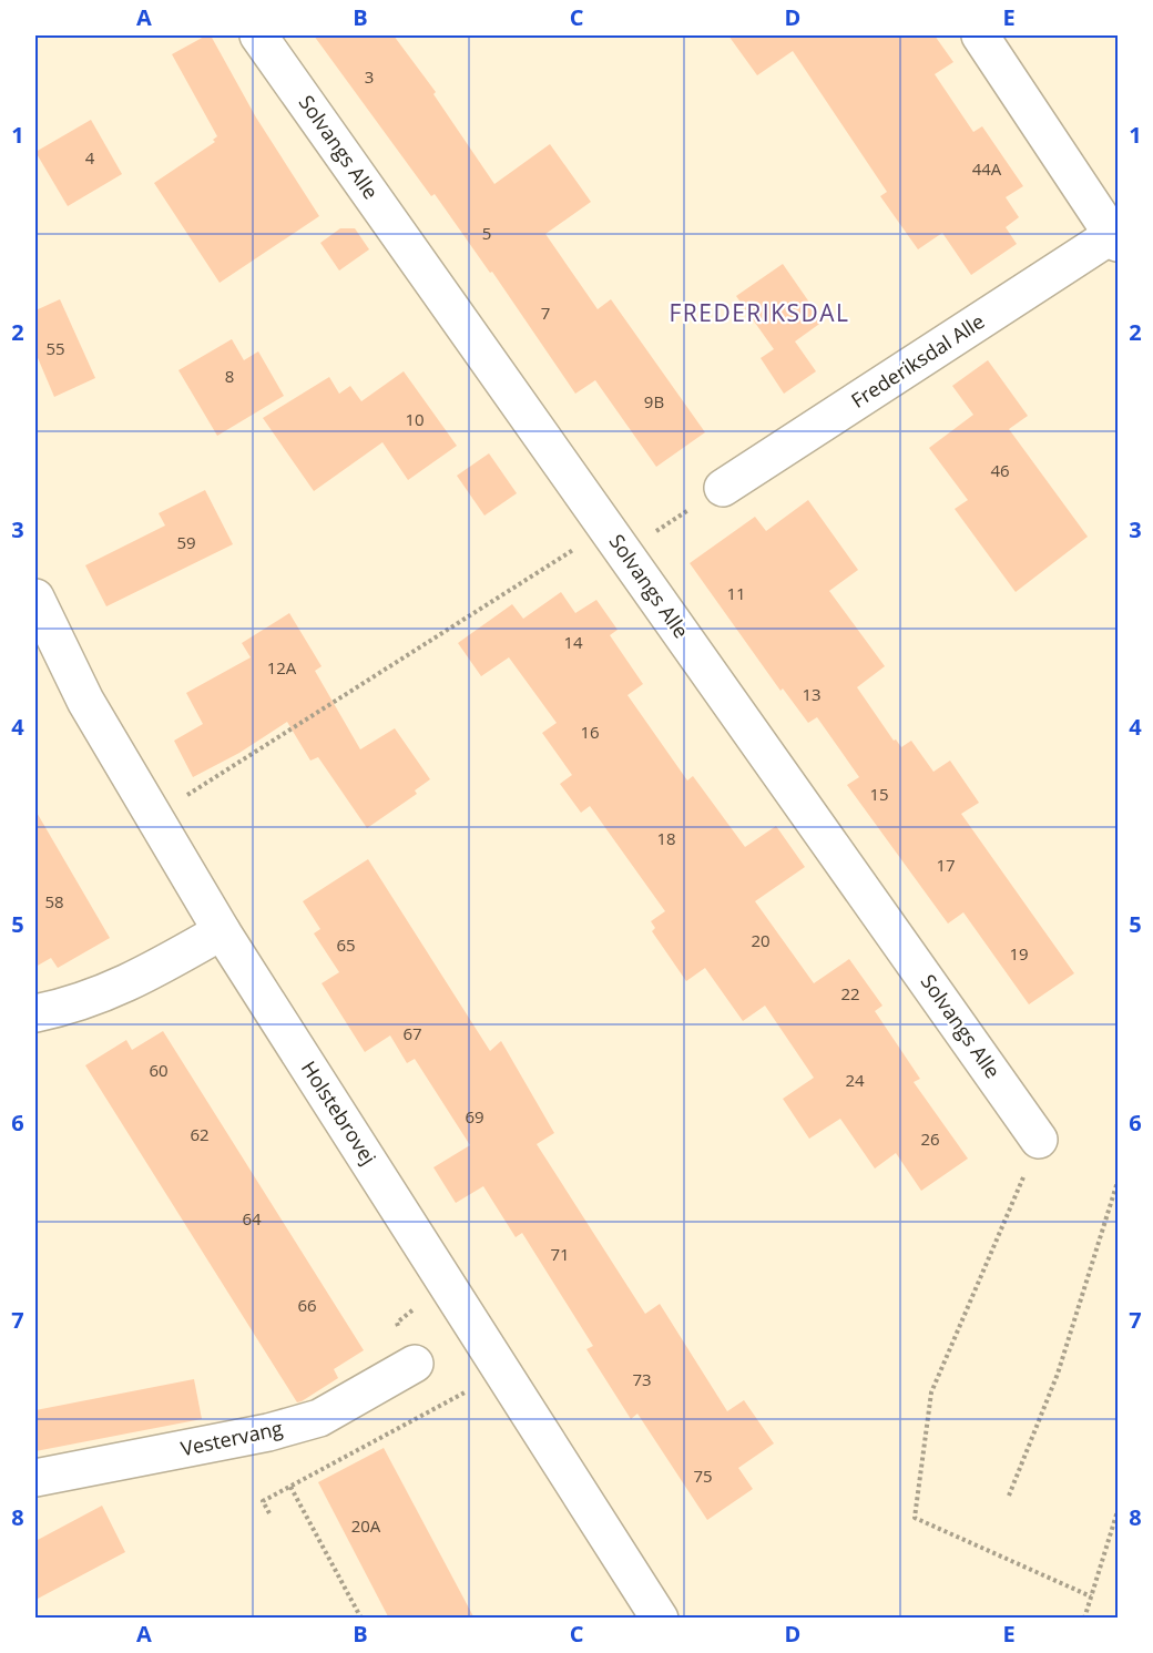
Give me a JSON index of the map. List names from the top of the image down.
{
  "streets": {
    "street": [
      "Solvangs Alle",
      "Frederiksdal Alle",
      "Holstebrovej",
      "Vestervang"
    ]
  },
  "districts": ["FREDERIKSDAL"],
  "house_numbers": [
    "3",
    "4",
    "44A",
    "5",
    "7",
    "55",
    "8",
    "9B",
    "10",
    "46",
    "59",
    "11",
    "14",
    "12A",
    "13",
    "16",
    "15",
    "18",
    "17",
    "58",
    "20",
    "65",
    "19",
    "22",
    "67",
    "60",
    "24",
    "69",
    "62",
    "26",
    "64",
    "71",
    "66",
    "73",
    "75",
    "20A"
  ],
  "grid": {
    "columns": [
      "A",
      "B",
      "C",
      "D",
      "E"
    ],
    "rows": [
      "1",
      "2",
      "3",
      "4",
      "5",
      "6",
      "7",
      "8"
    ]
  }
}
